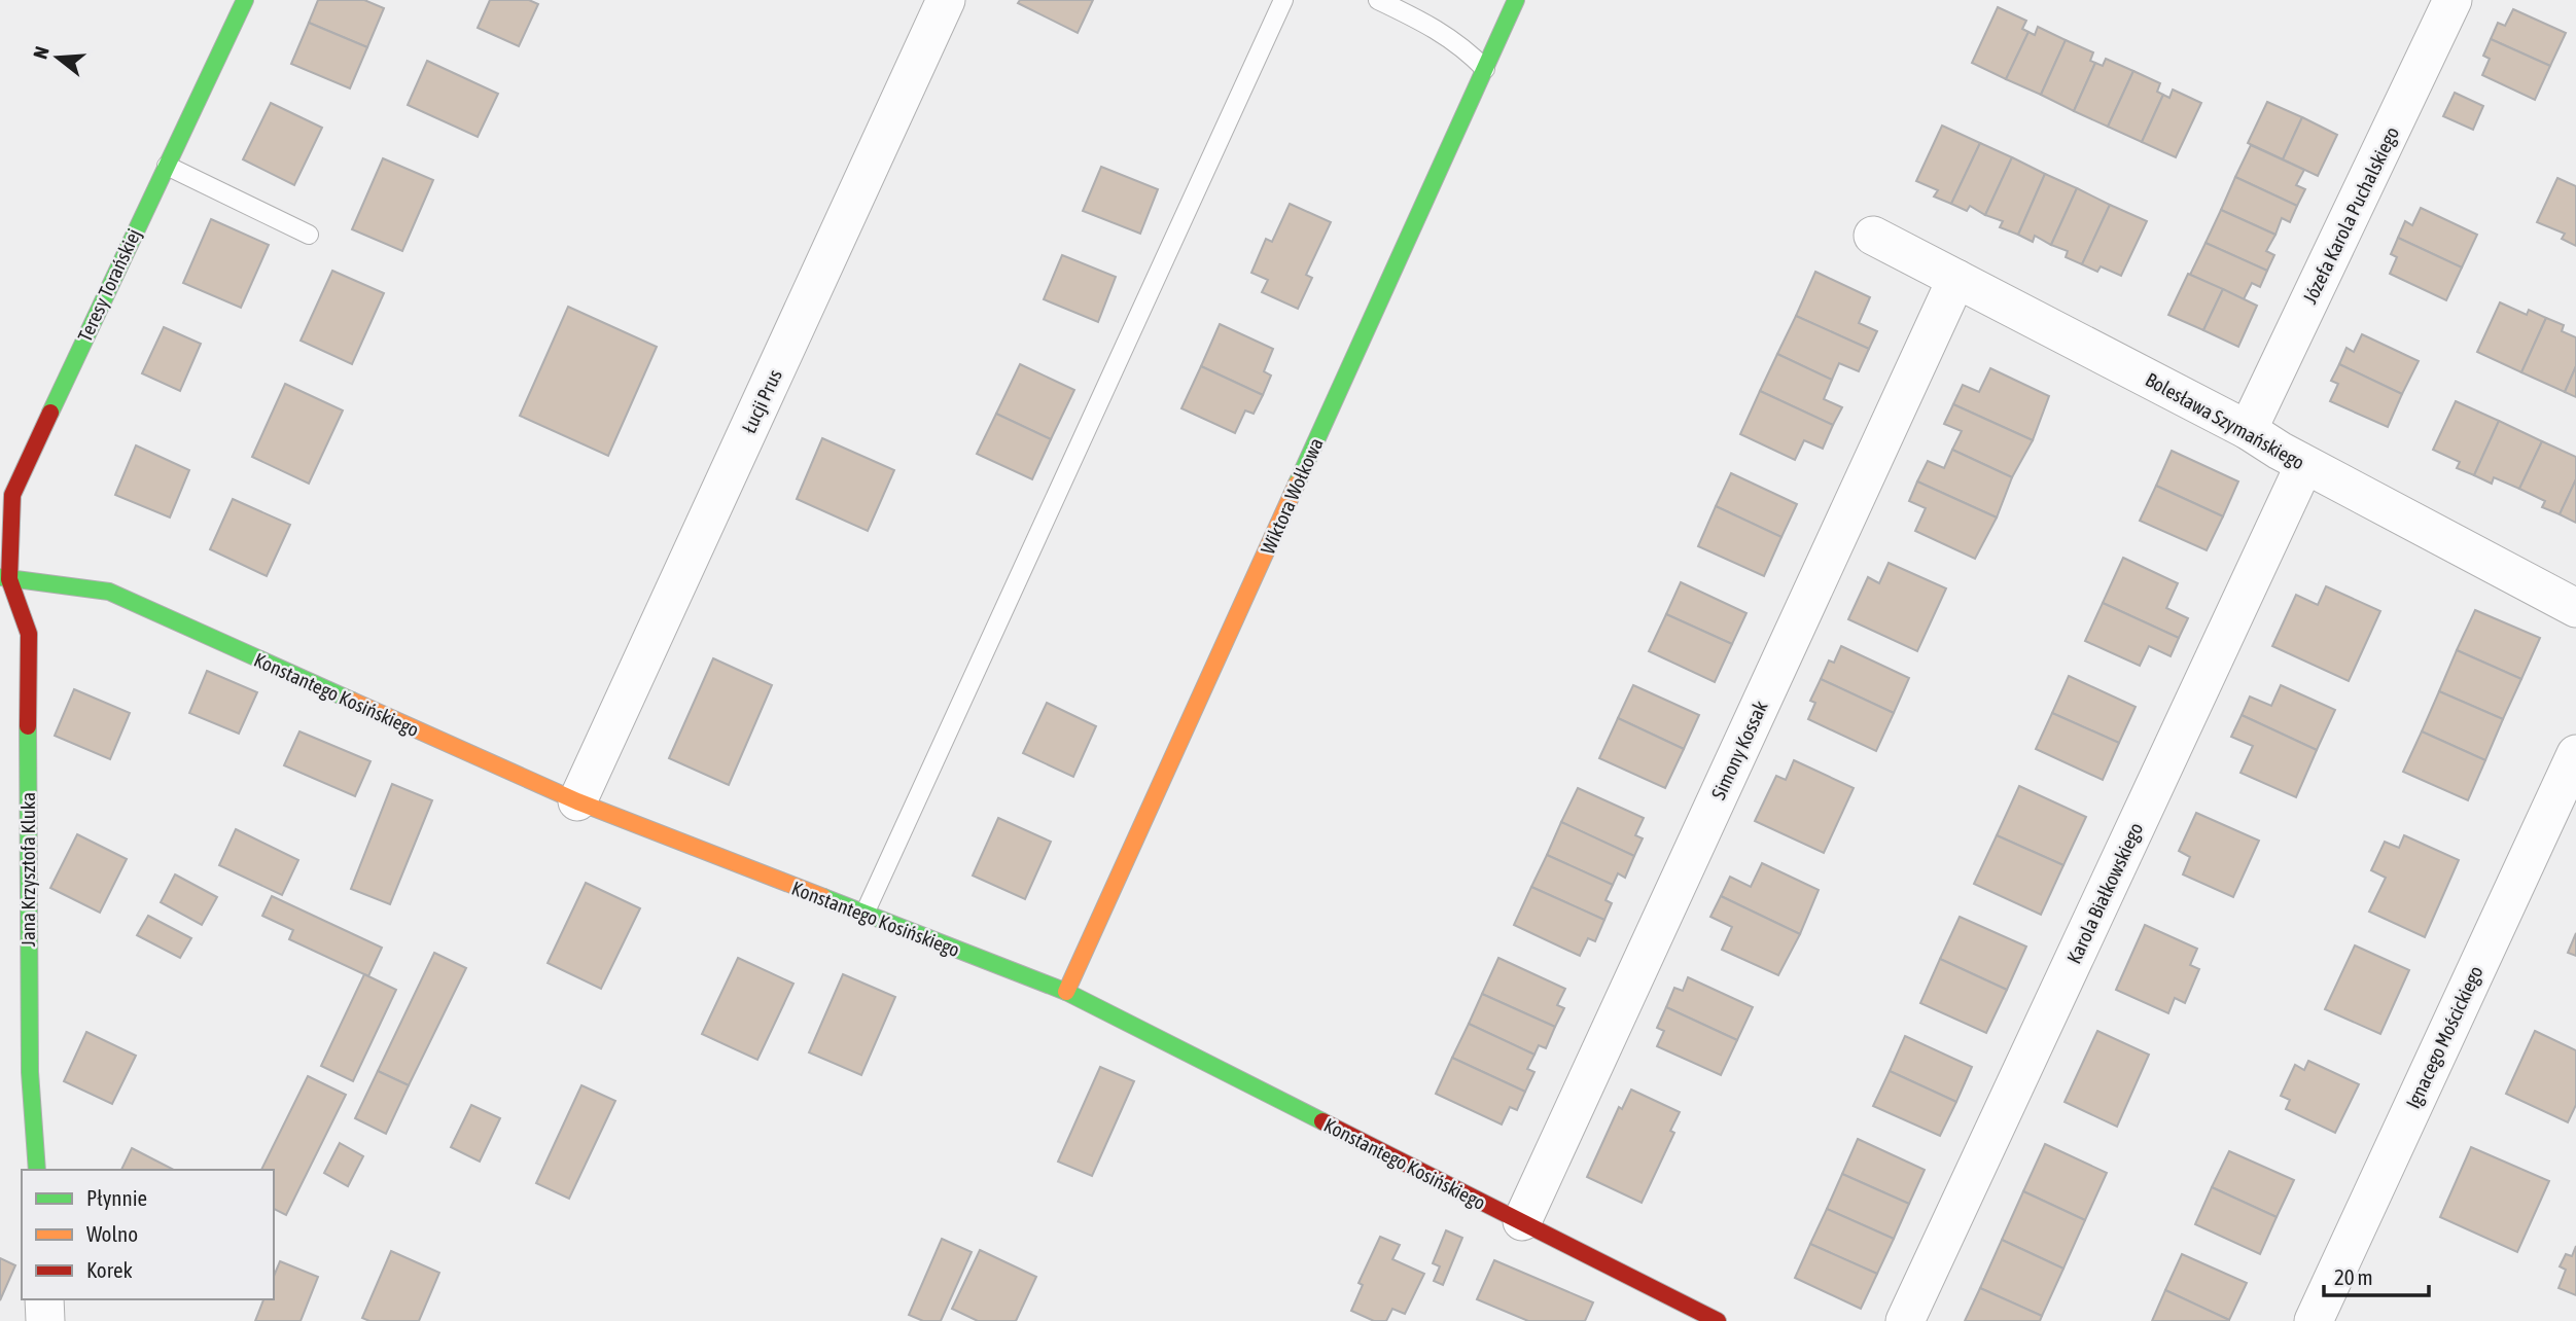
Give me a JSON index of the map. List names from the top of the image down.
{
  "streets": {
    "street": [
      "Józefa Karola Puchalskiego",
      "Teresy Torańskiej",
      "Łucji Prus",
      "Bolesława Szymańskiego",
      "Wiktora Wołkowa",
      "Konstantego Kosińskiego",
      "Simony Kossak",
      "Jana Krzysztofa Kluka",
      "Karola Białkowskiego",
      "Ignacego Mościckiego"
    ]
  },
  "crossings": [
    ["Józefa Karola Puchalskiego", "Bolesława Szymańskiego"],
    ["Teresy Torańskiej", "Konstantego Kosińskiego"],
    ["Teresy Torańskiej", "Jana Krzysztofa Kluka"],
    ["Łucji Prus", "Konstantego Kosińskiego"],
    ["Bolesława Szymańskiego", "Simony Kossak"],
    ["Bolesława Szymańskiego", "Karola Białkowskiego"],
    ["Wiktora Wołkowa", "Konstantego Kosińskiego"],
    ["Konstantego Kosińskiego", "Simony Kossak"],
    ["Konstantego Kosińskiego", "Jana Krzysztofa Kluka"]
  ],
  "legend": ["Płynnie", "Wolno", "Korek"],
  "scale_bar": "20 m",
  "north": "left"
}
